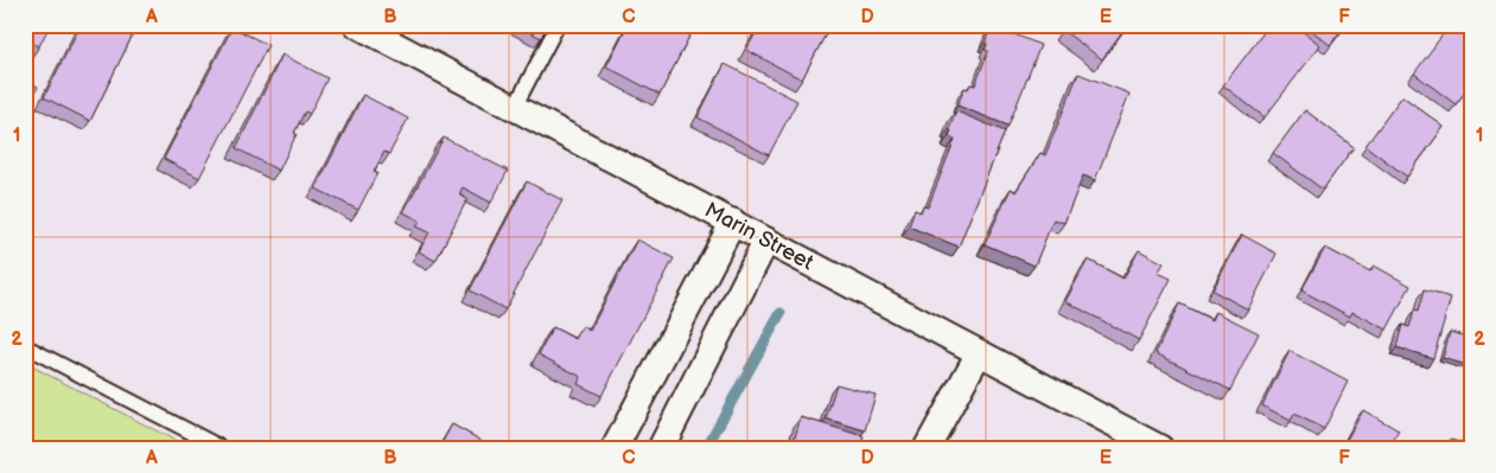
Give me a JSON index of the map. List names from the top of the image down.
{
  "streets": {
    "street": ["Marin Street"]
  },
  "grid": {
    "columns": [
      "A",
      "B",
      "C",
      "D",
      "E",
      "F"
    ],
    "rows": ["1", "2"]
  }
}
